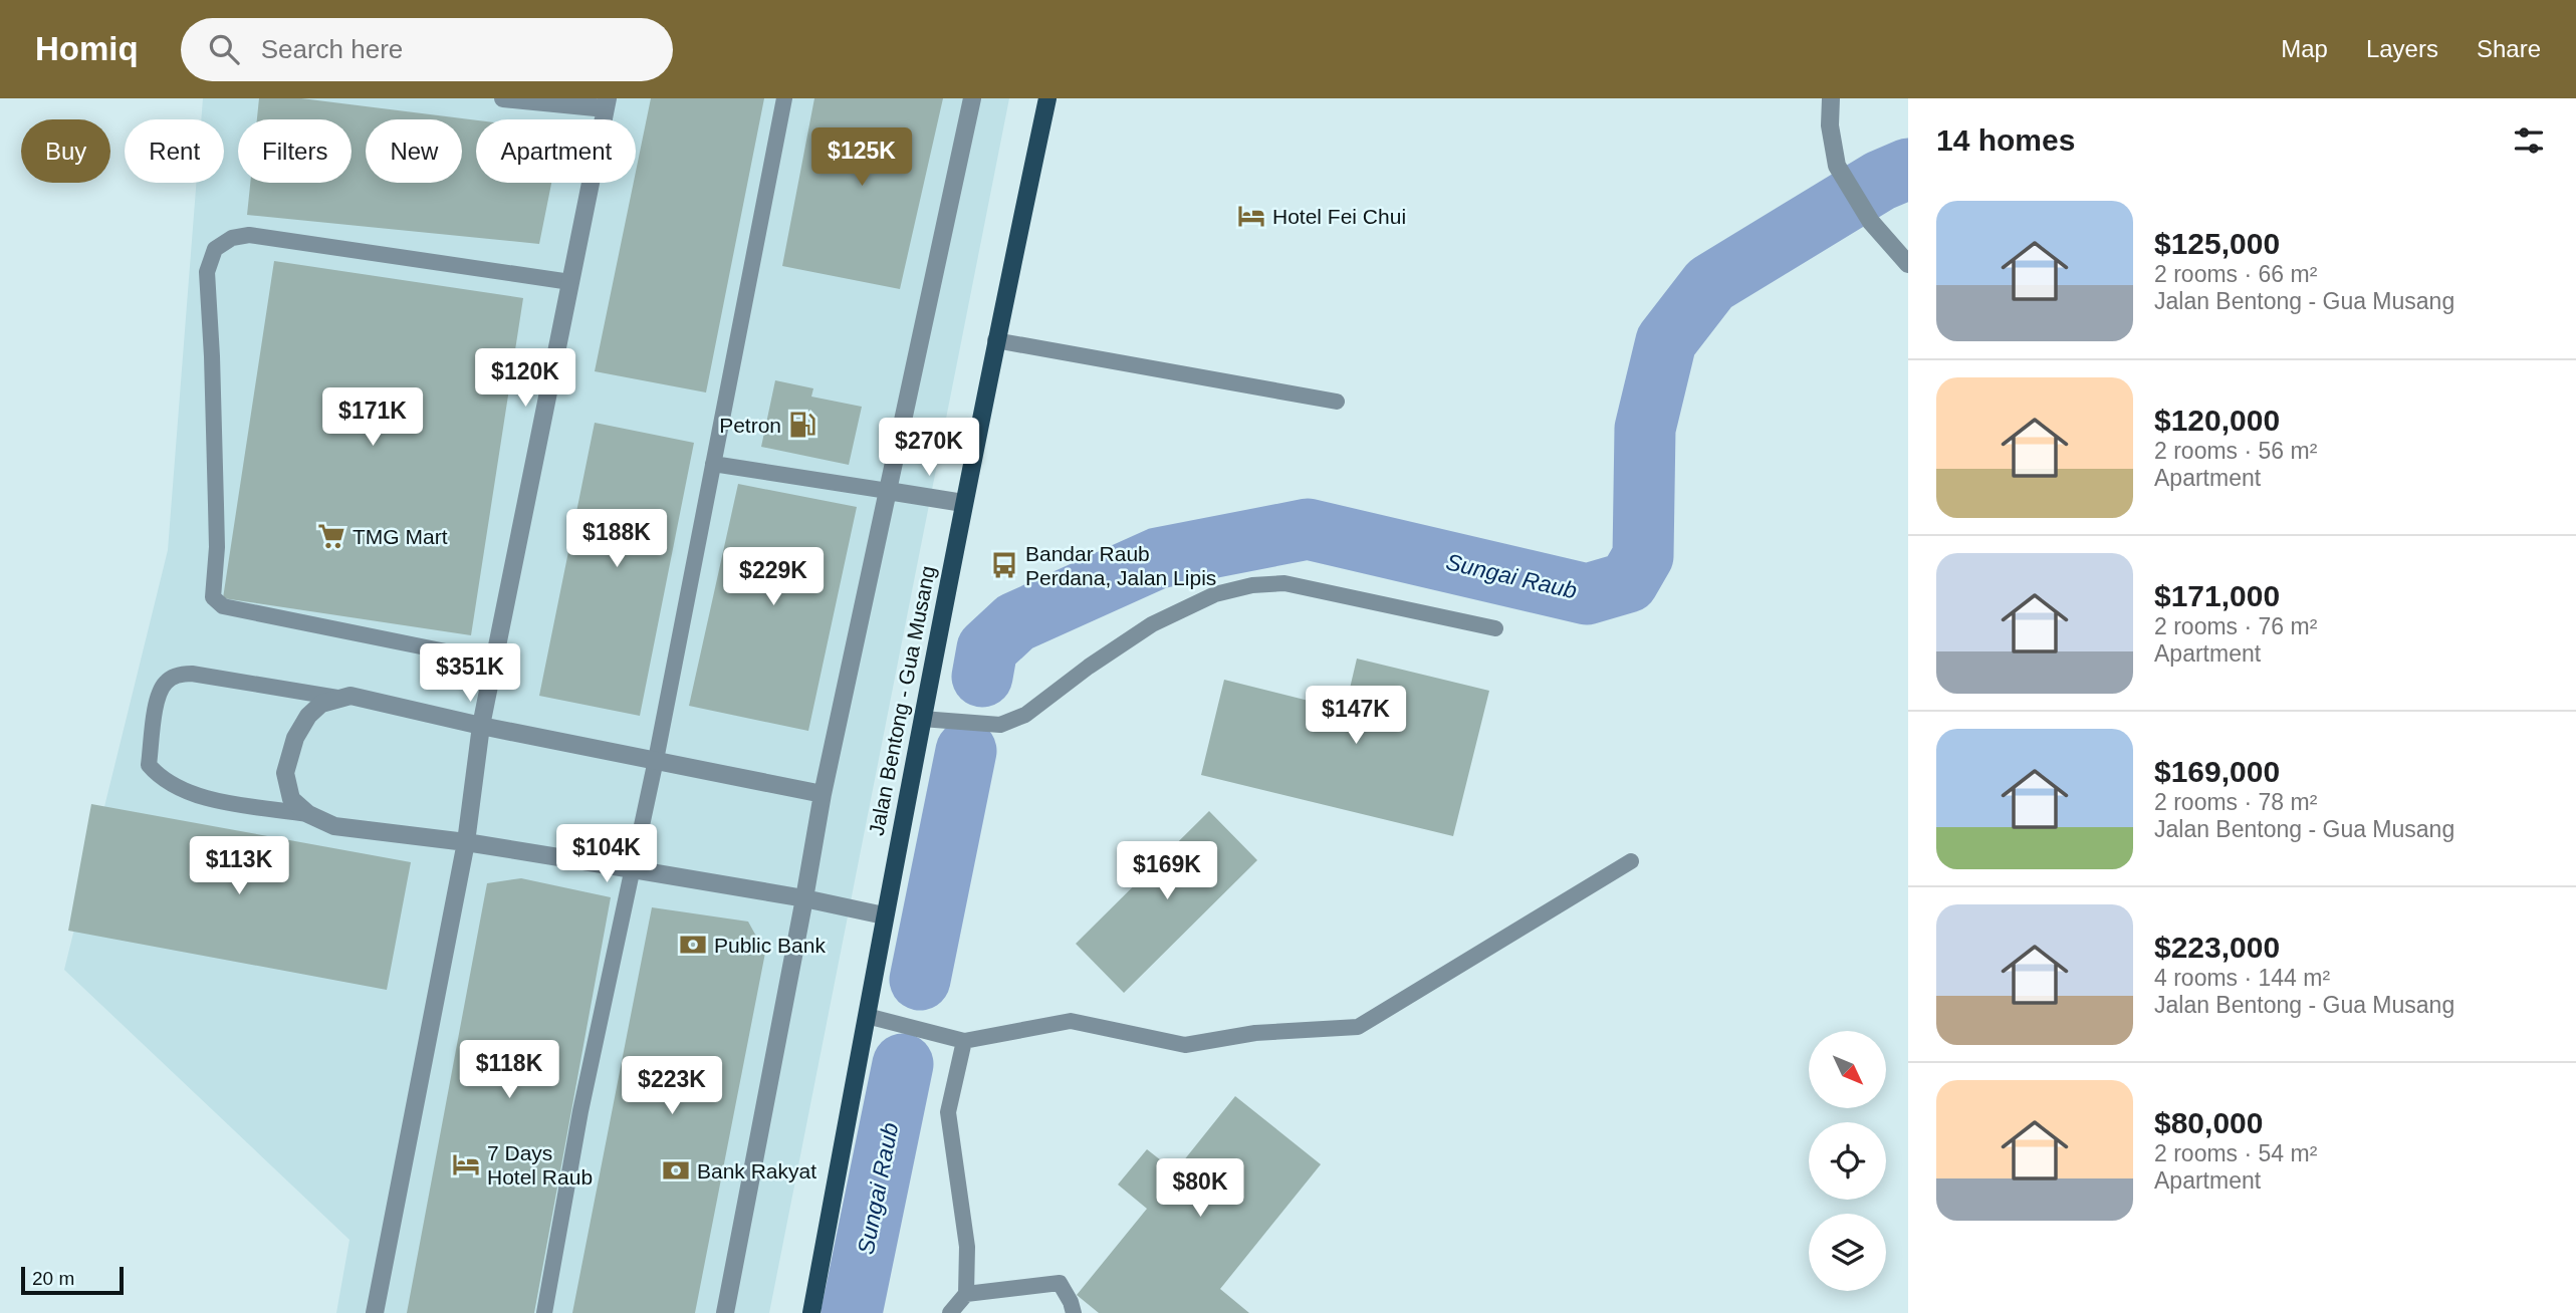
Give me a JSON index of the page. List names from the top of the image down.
{
  "streets": {
    "main road": ["Jalan Bentong - Gua Musang"]
  },
  "water": ["Sungai Raub"],
  "places": {
    "hotel": ["Hotel Fei Chui", "7 Days Hotel Raub"],
    "fuel station": ["Petron"],
    "supermarket": ["TMG Mart"],
    "bus stop": ["Bandar Raub Perdana, Jalan Lipis"],
    "bank": ["Public Bank", "Bank Rakyat"]
  },
  "scale_bar": "20 m",
  "north": "bottom right",
  "page": {
    "header": "Homiq",
    "search": "Search here",
    "nav": ["Map", "Layers", "Share"],
    "heading": "14 homes",
    "chip": [
      "Buy",
      "Rent",
      "Filters",
      "New",
      "Apartment"
    ],
    "price": [
      "$125K",
      "$120K",
      "$171K",
      "$270K",
      "$188K",
      "$229K",
      "$351K",
      "$147K",
      "$104K",
      "$113K",
      "$169K",
      "$118K",
      "$223K",
      "$80K"
    ],
    "list": [
      {
        "name": "$125,000",
        "note": "2 rooms · 66 m² · Jalan Bentong - Gua Musang"
      },
      {
        "name": "$120,000",
        "note": "2 rooms · 56 m² · Apartment"
      },
      {
        "name": "$171,000",
        "note": "2 rooms · 76 m² · Apartment"
      },
      {
        "name": "$169,000",
        "note": "2 rooms · 78 m² · Jalan Bentong - Gua Musang"
      },
      {
        "name": "$223,000",
        "note": "4 rooms · 144 m² · Jalan Bentong - Gua Musang"
      },
      {
        "name": "$80,000",
        "note": "2 rooms · 54 m² · Apartment"
      }
    ],
    "scale": "20 m"
  }
}
